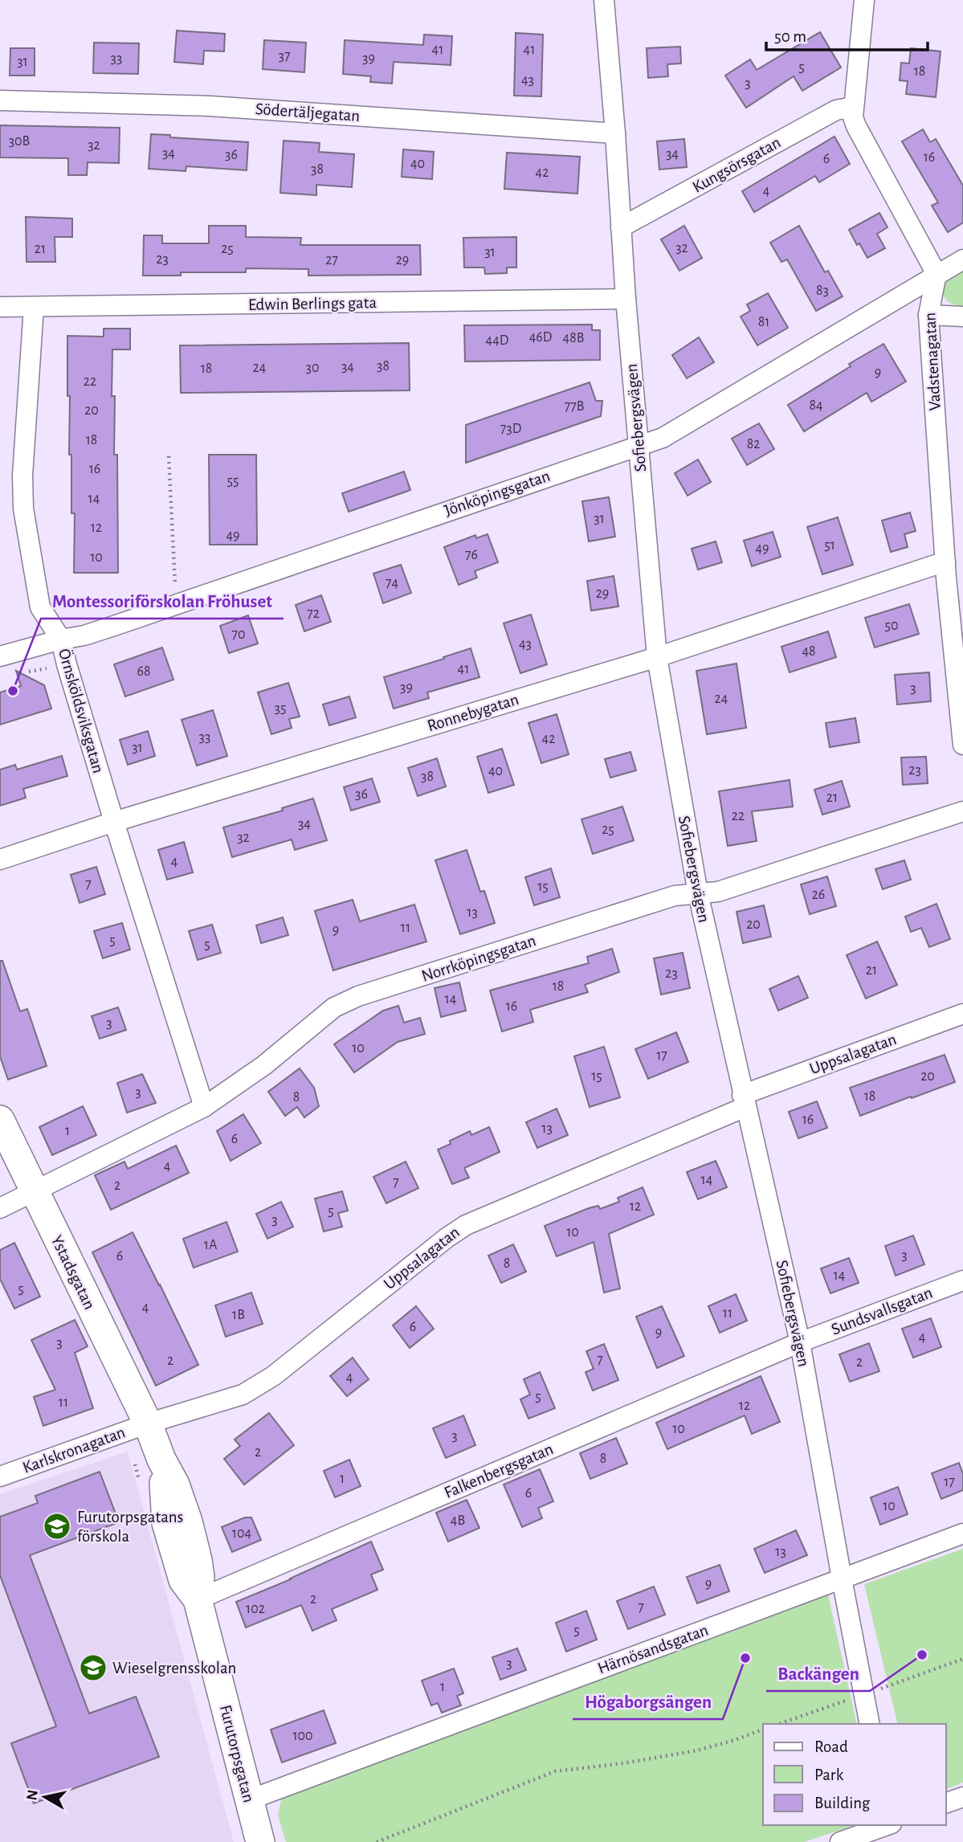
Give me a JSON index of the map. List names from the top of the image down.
{
  "streets": {
    "street": [
      "Södertäljegatan",
      "Kungsörsgatan",
      "Edwin Berlings gata",
      "Vadstenagatan",
      "Sofiebergsvägen",
      "Jönköpingsgatan",
      "Örnsköldsviksgatan",
      "Ronnebygatan",
      "Norrköpingsgatan",
      "Uppsalagatan",
      "Ystadsgatan",
      "Sundsvallsgatan",
      "Karlskronagatan",
      "Falkenbergsgatan",
      "Härnösandsgatan",
      "Furutorpsgatan"
    ]
  },
  "crossings": [
    ["Södertäljegatan", "Sofiebergsvägen"],
    ["Kungsörsgatan", "Sofiebergsvägen"],
    ["Edwin Berlings gata", "Sofiebergsvägen"],
    ["Edwin Berlings gata", "Örnsköldsviksgatan"],
    ["Vadstenagatan", "Jönköpingsgatan"],
    ["Vadstenagatan", "Ronnebygatan"],
    ["Sofiebergsvägen", "Jönköpingsgatan"],
    ["Sofiebergsvägen", "Ronnebygatan"],
    ["Sofiebergsvägen", "Norrköpingsgatan"],
    ["Sofiebergsvägen", "Uppsalagatan"],
    ["Sofiebergsvägen", "Sundsvallsgatan"],
    ["Sofiebergsvägen", "Falkenbergsgatan"],
    ["Sofiebergsvägen", "Härnösandsgatan"],
    ["Jönköpingsgatan", "Örnsköldsviksgatan"],
    ["Örnsköldsviksgatan", "Ronnebygatan"],
    ["Örnsköldsviksgatan", "Norrköpingsgatan"],
    ["Norrköpingsgatan", "Ystadsgatan"],
    ["Uppsalagatan", "Ystadsgatan"],
    ["Uppsalagatan", "Karlskronagatan"],
    ["Uppsalagatan", "Furutorpsgatan"],
    ["Ystadsgatan", "Karlskronagatan"],
    ["Ystadsgatan", "Furutorpsgatan"],
    ["Sundsvallsgatan", "Falkenbergsgatan"],
    ["Karlskronagatan", "Furutorpsgatan"],
    ["Falkenbergsgatan", "Furutorpsgatan"],
    ["Härnösandsgatan", "Furutorpsgatan"]
  ],
  "places": {
    "other": ["Montessoriförskolan Fröhuset", "Backängen", "Högaborgsängen"],
    "school or university": ["Furutorpsgatans förskola", "Wieselgrensskolan"]
  },
  "house_numbers": [
    "41",
    "41",
    "37",
    "33",
    "39",
    "31",
    "5",
    "18",
    "43",
    "3",
    "30B",
    "32",
    "34",
    "34",
    "36",
    "16",
    "6",
    "40",
    "38",
    "42",
    "4",
    "32",
    "21",
    "25",
    "31",
    "23",
    "27",
    "29",
    "83",
    "81",
    "46D",
    "48B",
    "44D",
    "38",
    "34",
    "24",
    "30",
    "18",
    "9",
    "22",
    "84",
    "77B",
    "20",
    "73D",
    "18",
    "82",
    "16",
    "55",
    "14",
    "31",
    "12",
    "49",
    "51",
    "49",
    "76",
    "10",
    "74",
    "29",
    "72",
    "50",
    "70",
    "43",
    "48",
    "41",
    "68",
    "39",
    "3",
    "24",
    "35",
    "33",
    "42",
    "31",
    "23",
    "40",
    "38",
    "36",
    "21",
    "22",
    "34",
    "25",
    "32",
    "4",
    "7",
    "15",
    "26",
    "13",
    "20",
    "11",
    "9",
    "5",
    "5",
    "21",
    "23",
    "18",
    "14",
    "16",
    "3",
    "10",
    "17",
    "15",
    "20",
    "3",
    "18",
    "8",
    "16",
    "13",
    "1",
    "6",
    "4",
    "14",
    "7",
    "2",
    "12",
    "5",
    "3",
    "10",
    "1A",
    "3",
    "6",
    "8",
    "14",
    "5",
    "4",
    "11",
    "1B",
    "6",
    "9",
    "4",
    "3",
    "7",
    "2",
    "2",
    "4",
    "5",
    "11",
    "12",
    "10",
    "3",
    "2",
    "8",
    "1",
    "17",
    "6",
    "10",
    "4B",
    "104",
    "13",
    "9",
    "2",
    "7",
    "102",
    "5",
    "3",
    "1",
    "100"
  ],
  "legend": ["Road", "Park", "Building"],
  "scale_bar": "50 m",
  "north": "left"
}
